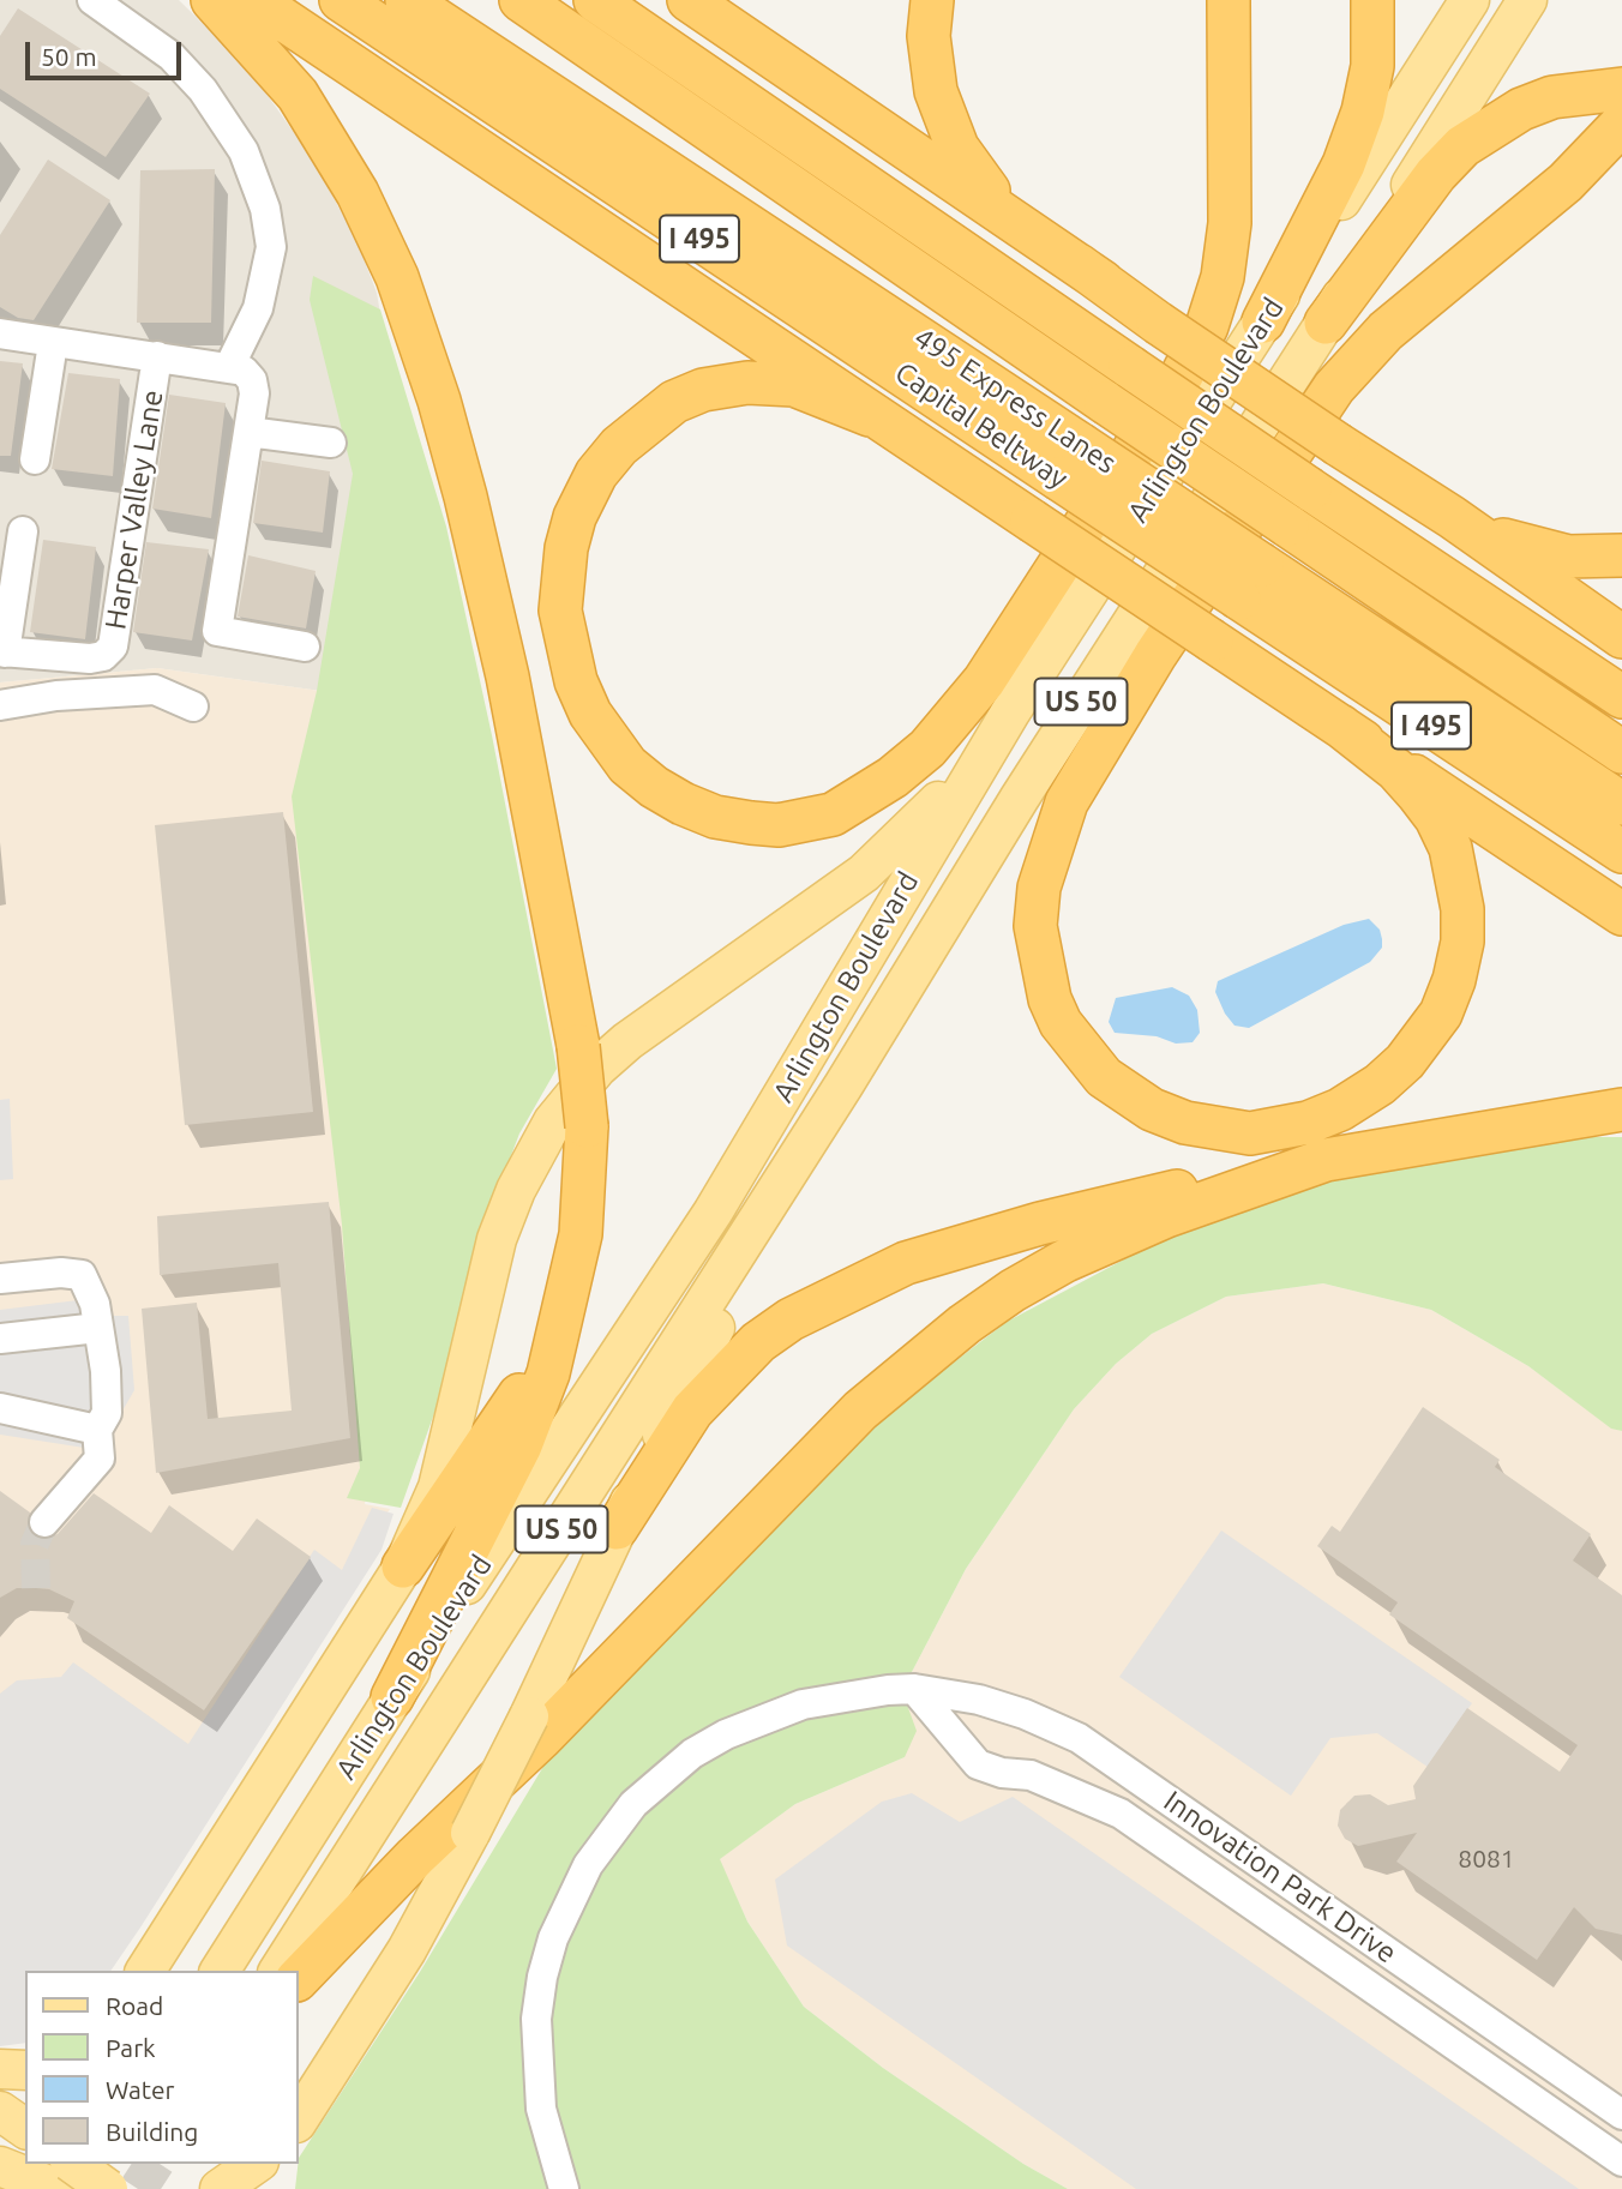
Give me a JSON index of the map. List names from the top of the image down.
{
  "streets": {
    "highway": ["I 495", "495 Express Lanes", "Capital Beltway"],
    "main road": ["Arlington Boulevard", "US 50"],
    "street": ["Harper Valley Lane", "Innovation Park Drive"]
  },
  "crossings": [
    ["495 Express Lanes", "Capital Beltway"]
  ],
  "house_numbers": ["8081"],
  "legend": [
    "Road",
    "Park",
    "Water",
    "Building"
  ],
  "scale_bar": "50 m"
}
